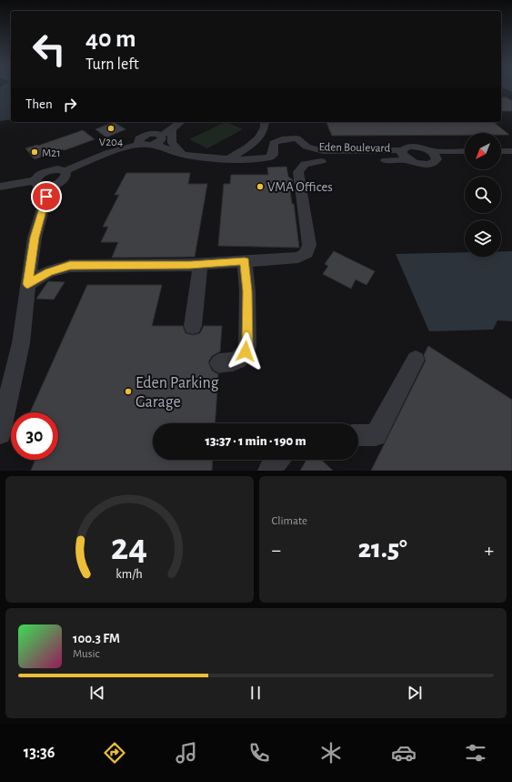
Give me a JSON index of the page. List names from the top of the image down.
{
  "streets": {
    "street": ["Eden Boulevard"]
  },
  "places": [
    "V204",
    "M21",
    "VMA Offices",
    "Eden Parking Garage"
  ],
  "north": "bottom left",
  "page": {
    "turn": ["40 m", "Turn left"],
    "then": "Then",
    "limit": "30",
    "trip": "13:37 · 1 min · 190 m",
    "tile": "Climate",
    "heat": ["−", "21.5°", "+"],
    "song": ["100.3 FM", "Music"],
    "tabs": "13:36",
    "gauge": ["24", "km/h"]
  }
}
